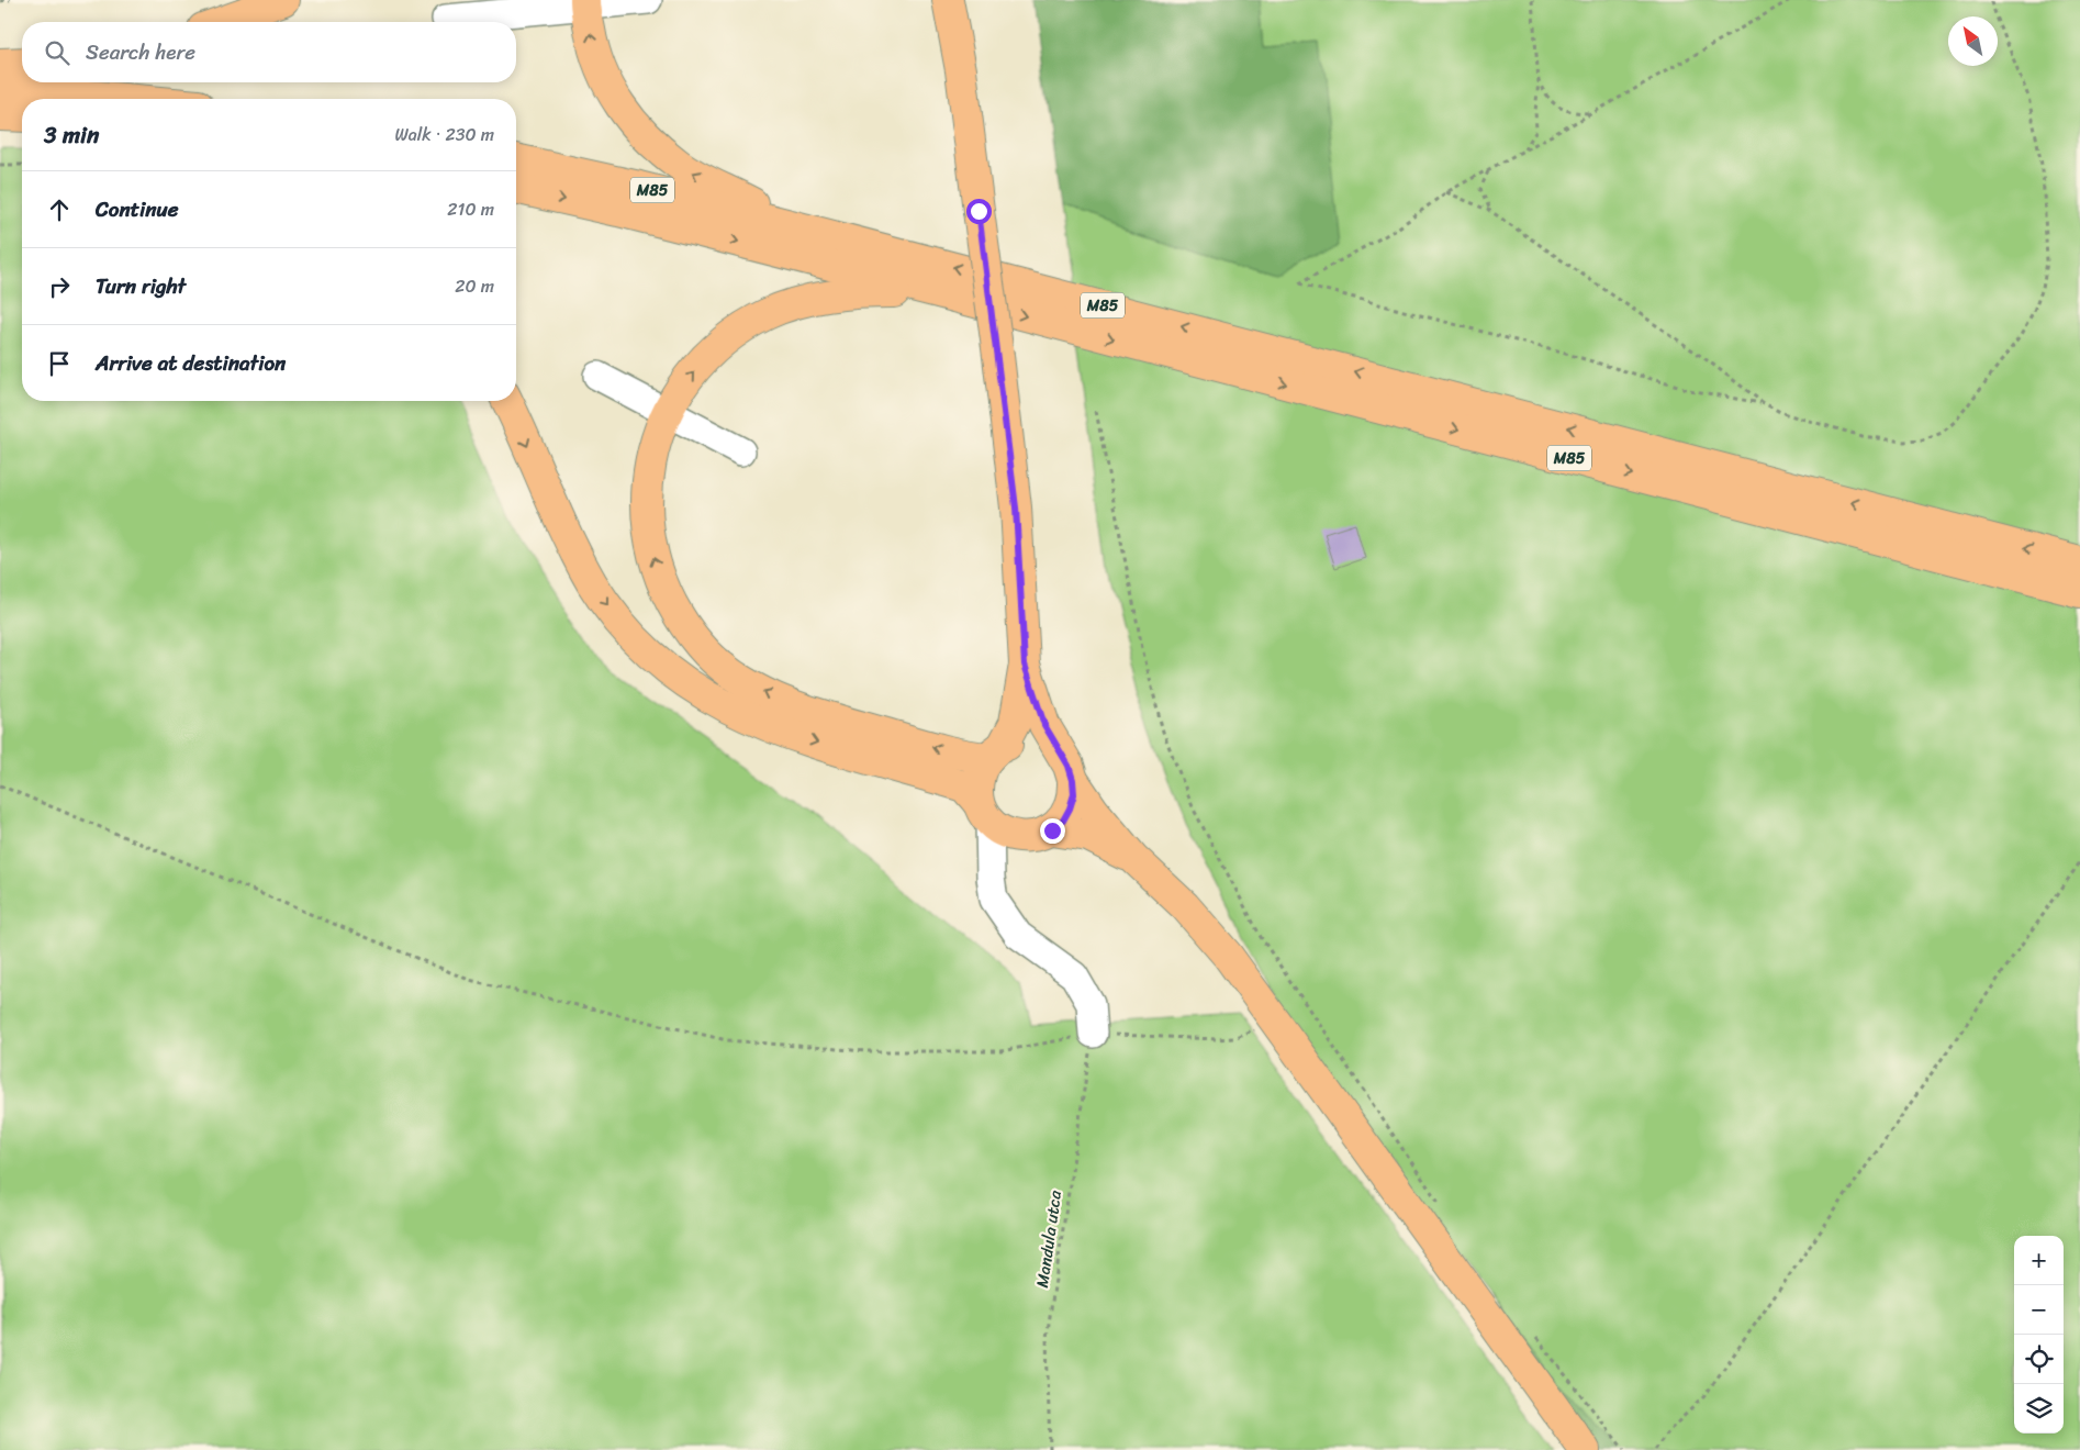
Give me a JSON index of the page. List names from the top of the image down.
{
  "streets": {
    "main road": ["M85"],
    "path": ["Mandula utca"]
  },
  "north": "top left",
  "page": {
    "search": "Search here",
    "heading": ["3 min", "Walk · 230 m"],
    "list": [
      ["Continue", "210 m"],
      ["Turn right", "20 m"],
      "Arrive at destination"
    ],
    "map_buttons": ["+", "−"]
  }
}
